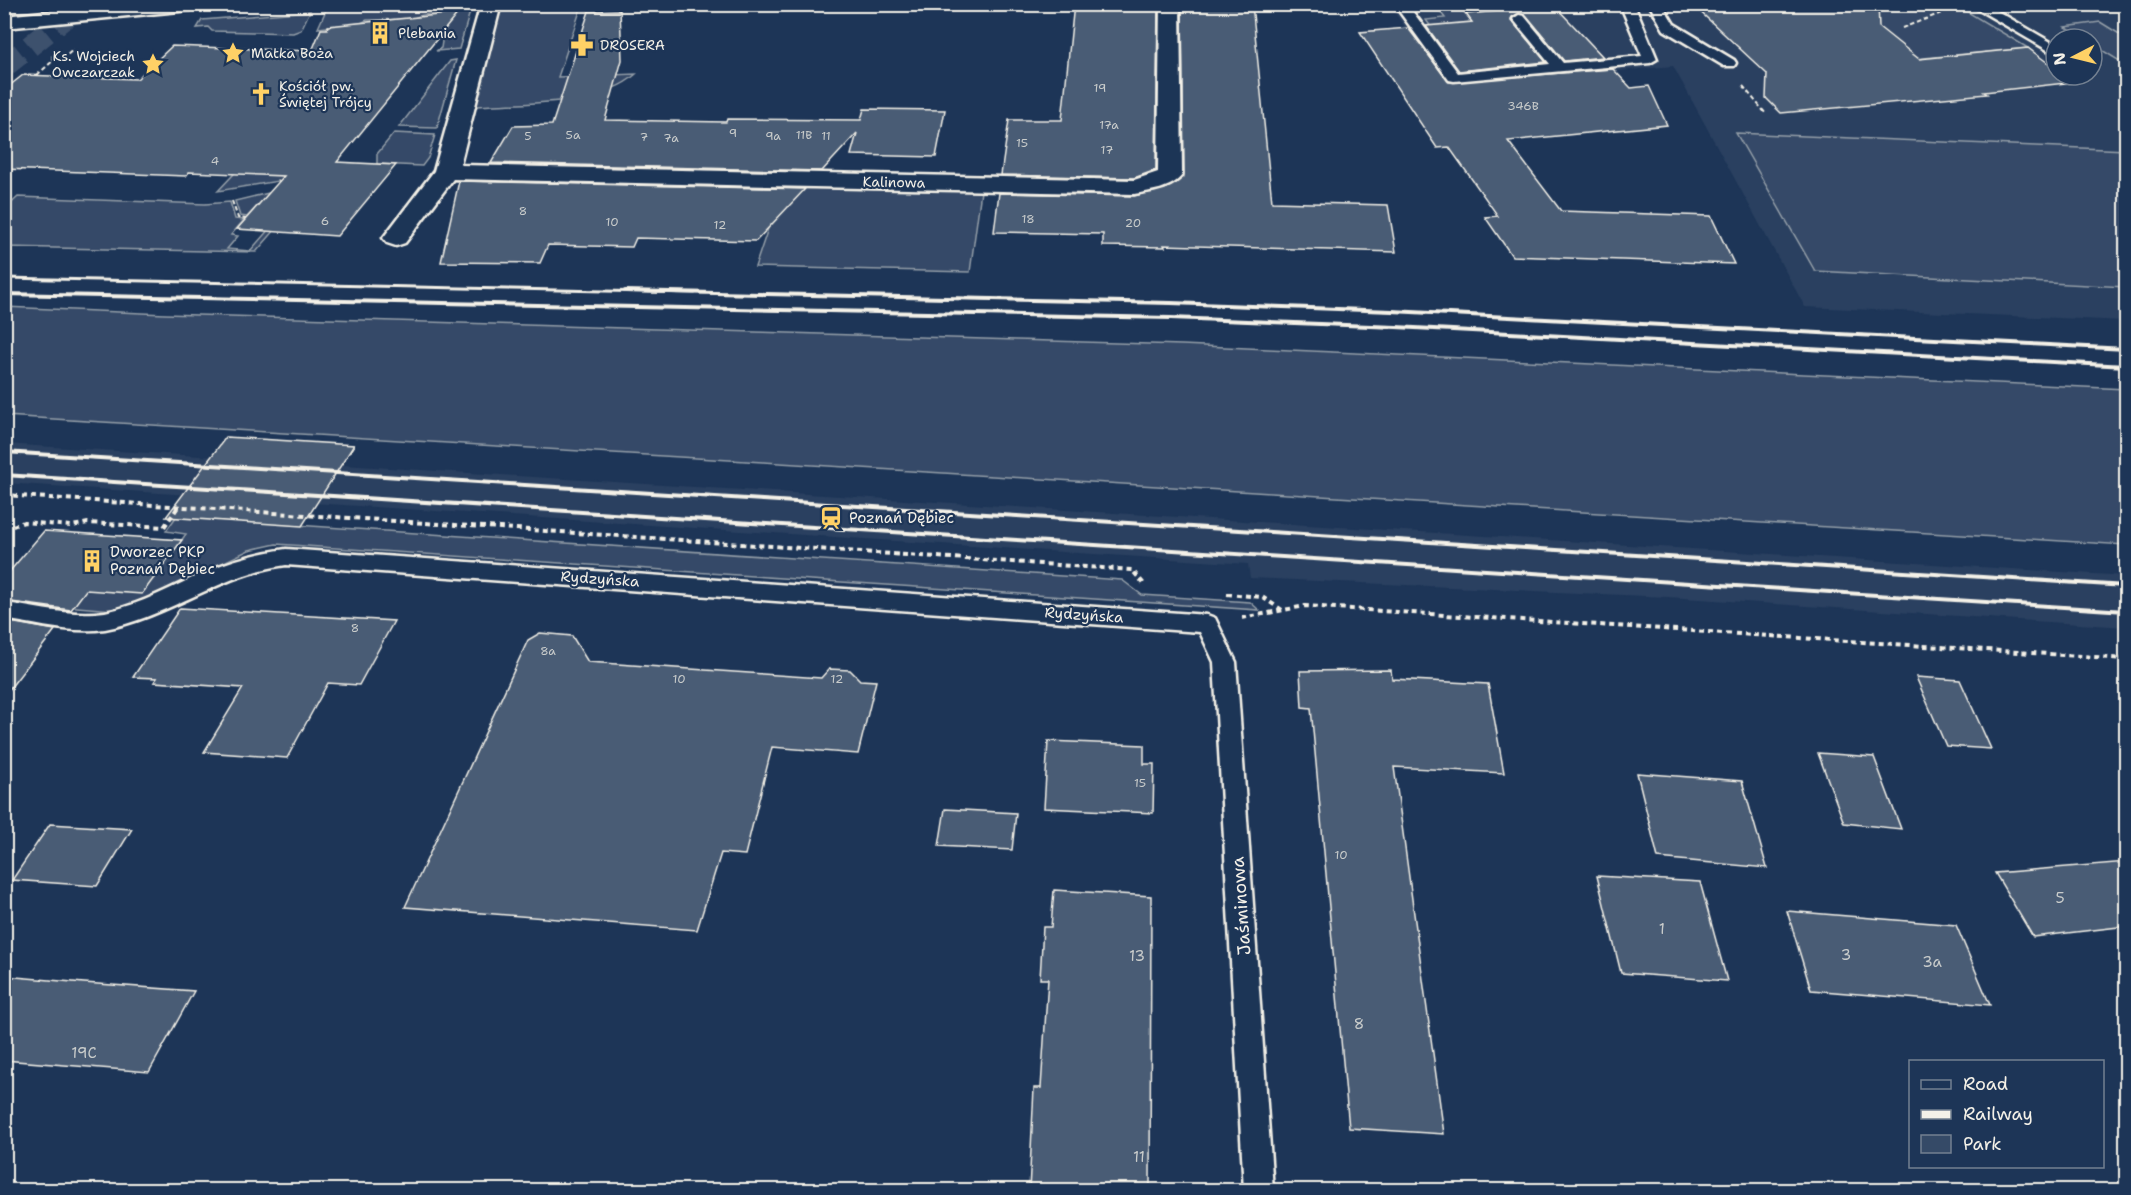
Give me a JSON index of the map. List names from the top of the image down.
{
  "streets": {
    "street": ["Kalinowa"],
    "lane": ["Rydzyńska", "Jaśminowa"]
  },
  "crossings": [
    ["Rydzyńska", "Jaśminowa"]
  ],
  "places": {
    "building": ["Plebania", "Dworzec PKP Poznań Dębiec"],
    "pharmacy": ["DROSERA"],
    "place": ["Matka Boża", "Ks. Wojciech Owczarczak"],
    "church": ["Kościół pw. Świętej Trójcy"],
    "station": ["Poznań Dębiec"]
  },
  "house_numbers": [
    "19",
    "346B",
    "17a",
    "9",
    "5a",
    "11B",
    "5",
    "9a",
    "11",
    "7",
    "7a",
    "15",
    "17",
    "4",
    "8",
    "18",
    "6",
    "10",
    "20",
    "12",
    "8",
    "8a",
    "10",
    "12",
    "15",
    "10",
    "5",
    "1",
    "3",
    "13",
    "3a",
    "8",
    "19C",
    "11"
  ],
  "legend": ["Road", "Railway", "Park"],
  "north": "left"
}
